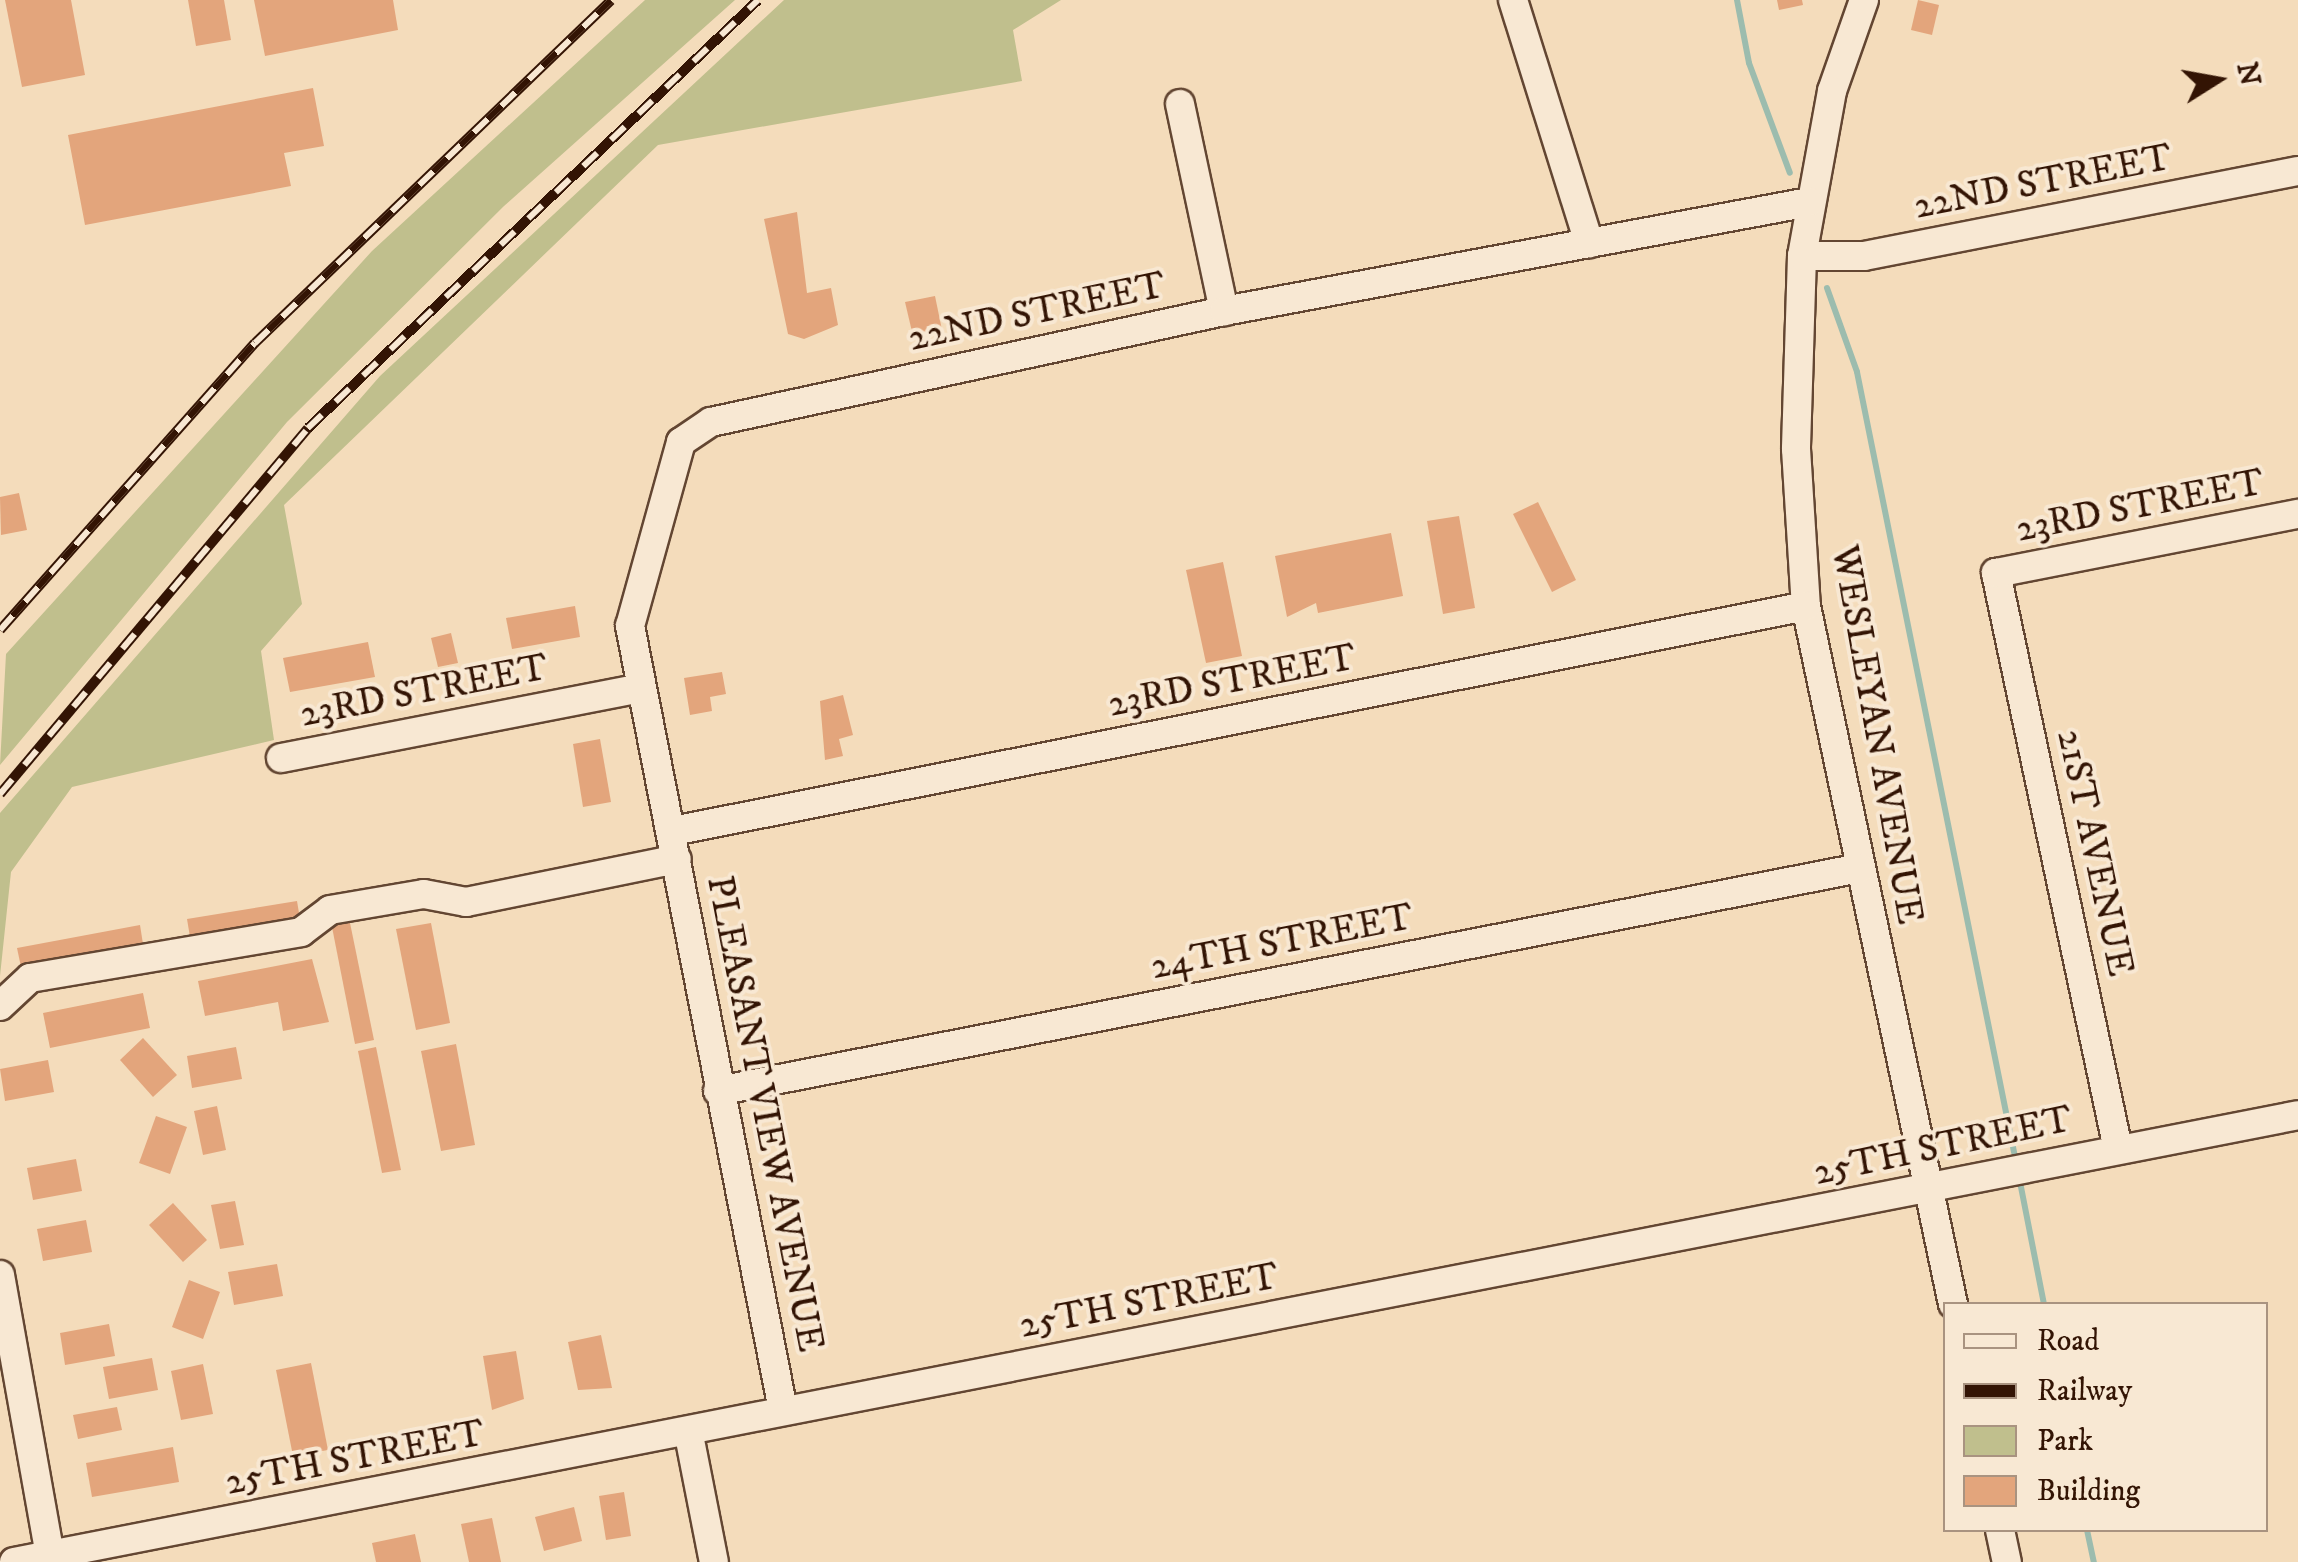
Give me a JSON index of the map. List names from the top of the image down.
{
  "streets": {
    "street": [
      "22ND STREET",
      "23RD STREET",
      "WESLEYAN AVENUE",
      "21ST AVENUE",
      "24TH STREET",
      "PLEASANT VIEW AVENUE",
      "25TH STREET"
    ]
  },
  "crossings": [
    ["22ND STREET", "23RD STREET"],
    ["22ND STREET", "WESLEYAN AVENUE"],
    ["22ND STREET", "PLEASANT VIEW AVENUE"],
    ["23RD STREET", "WESLEYAN AVENUE"],
    ["23RD STREET", "21ST AVENUE"],
    ["23RD STREET", "PLEASANT VIEW AVENUE"],
    ["WESLEYAN AVENUE", "24TH STREET"],
    ["WESLEYAN AVENUE", "25TH STREET"],
    ["21ST AVENUE", "25TH STREET"],
    ["24TH STREET", "PLEASANT VIEW AVENUE"],
    ["PLEASANT VIEW AVENUE", "25TH STREET"]
  ],
  "legend": [
    "Road",
    "Railway",
    "Park",
    "Building"
  ],
  "north": "right"
}
